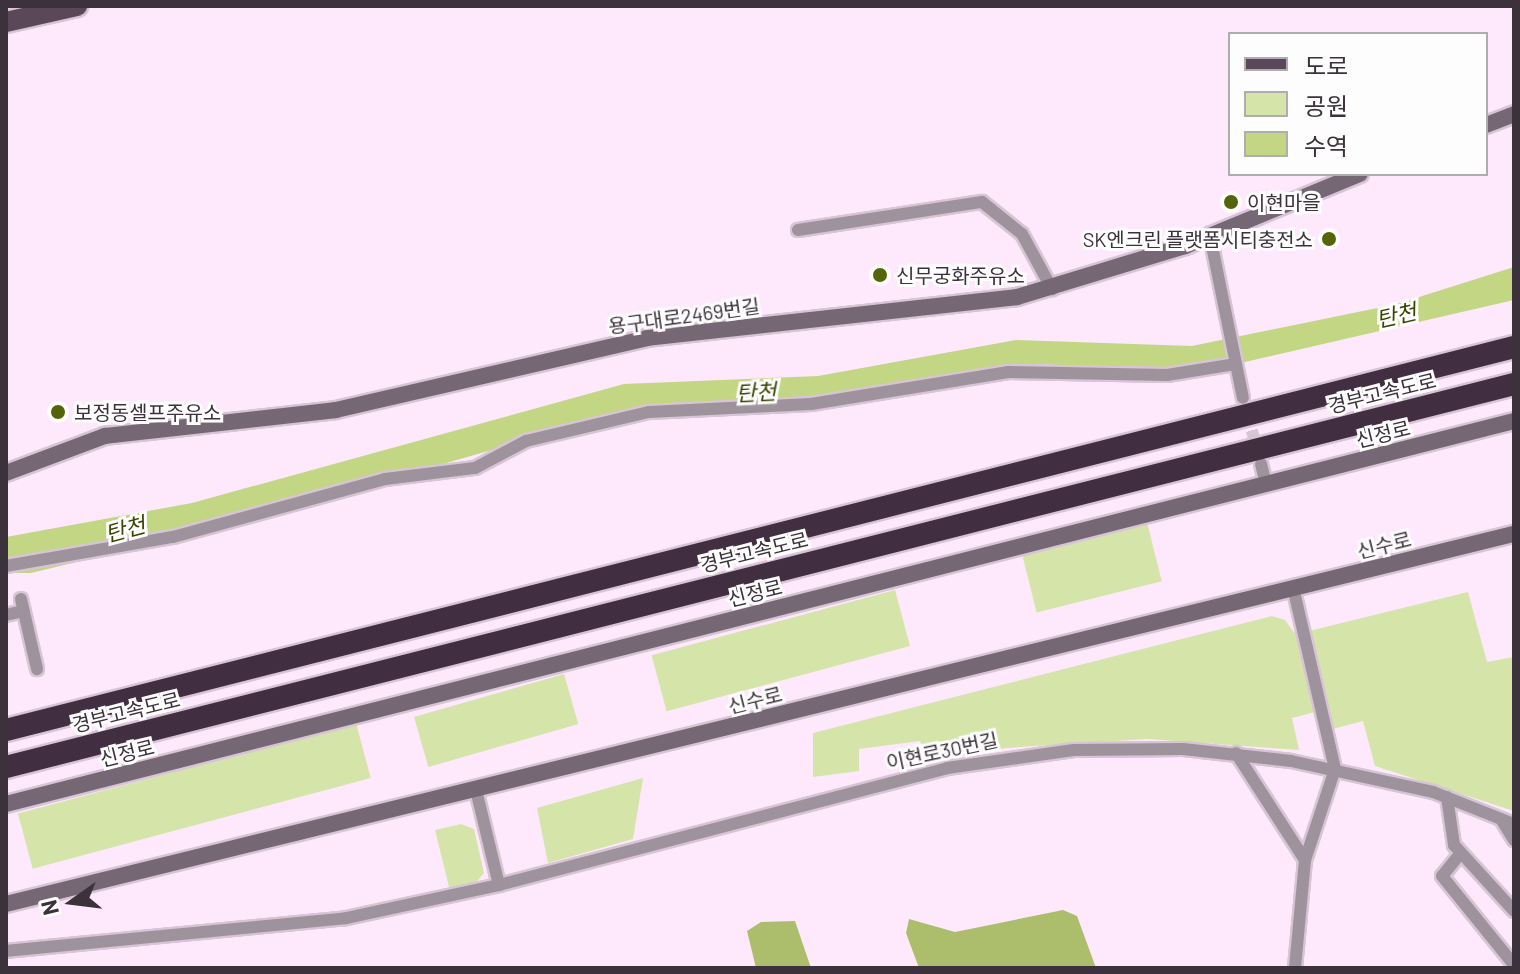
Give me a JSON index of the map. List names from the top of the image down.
{
  "streets": {
    "highway": ["경부고속도로"],
    "street": [
      "용구대로2469번길",
      "신정로",
      "신수로",
      "이현로30번길"
    ]
  },
  "water": ["탄천"],
  "places": [
    "이현마을",
    "SK엔크린 플랫폼시티충전소",
    "신무궁화주유소",
    "보정동셀프주유소"
  ],
  "legend": ["도로", "공원", "수역"],
  "north": "left"
}
